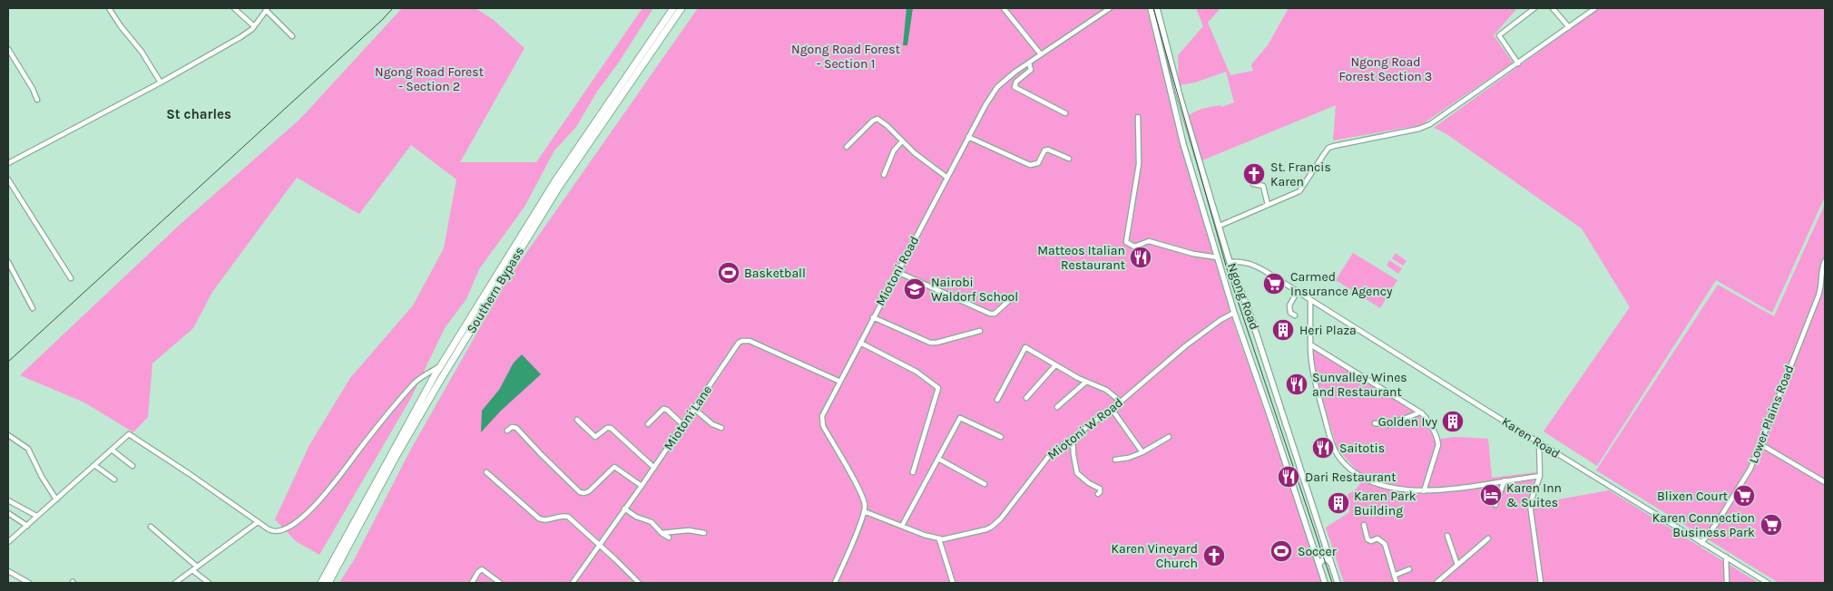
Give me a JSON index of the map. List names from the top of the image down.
{
  "streets": {
    "highway": ["Southern Bypass"],
    "main road": ["Ngong Road"],
    "street": [
      "Miotoni Road",
      "Lower Plains Road",
      "Miotoni Lane",
      "Miotoni W Road",
      "Karen Road"
    ]
  },
  "crossings": [
    ["Miotoni Road", "Miotoni Lane"],
    ["Miotoni Road", "Miotoni W Road"],
    ["Ngong Road", "Miotoni W Road"],
    ["Ngong Road", "Karen Road"],
    ["Lower Plains Road", "Karen Road"]
  ],
  "districts": ["St charles"],
  "parks": ["Ngong Road Forest - Section 1", "Ngong Road Forest Section 3", "Ngong Road Forest - Section 2"],
  "places": {
    "church": ["St. Francis Karen", "Karen Vineyard Church"],
    "restaurant": [
      "Matteos Italian Restaurant",
      "Sunvalley Wines and Restaurant",
      "Saitotis",
      "Dari Restaurant"
    ],
    "sports": ["Basketball", "Soccer"],
    "supermarket": ["Carmed Insurance Agency", "Blixen Court", "Karen Connection Business Park"],
    "school or university": ["Nairobi Waldorf School"],
    "building": ["Heri Plaza", "Golden Ivy", "Karen Park Building"],
    "hotel": ["Karen Inn & Suites"]
  }
}
